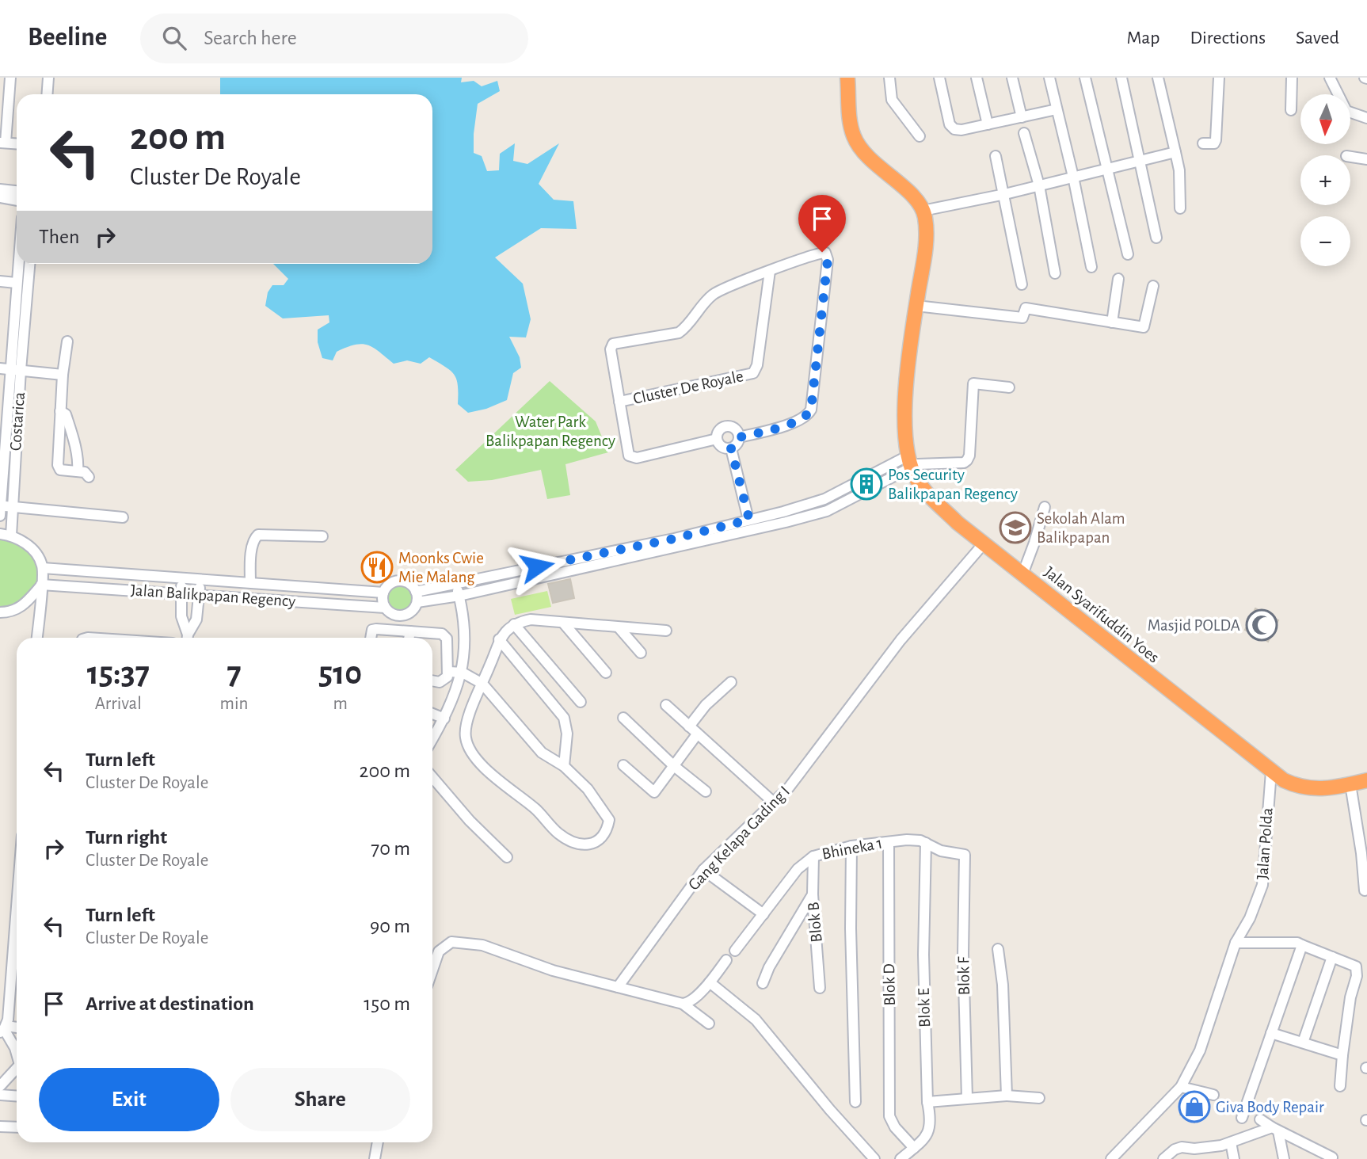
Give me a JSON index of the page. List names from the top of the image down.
{
  "streets": {
    "highway": ["Jalan Syarifuddin Yoes"],
    "street": [
      "Cluster De Royale",
      "Costarica",
      "Jalan Balikpapan Regency",
      "Gang Kelapa Gading I",
      "Jalan Polda",
      "Bhineka 1",
      "Blok B",
      "Blok F",
      "Blok D",
      "Blok E"
    ]
  },
  "crossings": [
    ["Jalan Balikpapan Regency", "Jalan Syarifuddin Yoes"],
    ["Jalan Syarifuddin Yoes", "Gang Kelapa Gading I"],
    ["Jalan Syarifuddin Yoes", "Jalan Polda"],
    ["Bhineka 1", "Blok B"],
    ["Bhineka 1", "Blok F"],
    ["Bhineka 1", "Blok D"],
    ["Bhineka 1", "Blok E"],
    ["Blok D", "Blok E"]
  ],
  "parks": ["Water Park Balikpapan Regency"],
  "places": {
    "building": ["Pos Security Balikpapan Regency"],
    "school or university": ["Sekolah Alam Balikpapan"],
    "restaurant": ["Moonks Cwie Mie Malang"],
    "mosque": ["Masjid POLDA"],
    "shop": ["Giva Body Repair"]
  },
  "north": "bottom",
  "page": {
    "header": "Beeline",
    "search": "Search here",
    "nav": ["Map", "Directions", "Saved"],
    "map_buttons": ["+", "−"],
    "turn": ["200 m", "Cluster De Royale"],
    "then": "Then",
    "eta": [
      "15:37",
      "Arrival",
      "7",
      "min",
      "510",
      "m"
    ],
    "list": [
      {
        "name": "Turn left",
        "note": "Cluster De Royale",
        "value": "200 m"
      },
      {
        "name": "Turn right",
        "note": "Cluster De Royale",
        "value": "70 m"
      },
      {
        "name": "Turn left",
        "note": "Cluster De Royale",
        "value": "90 m"
      },
      {
        "name": "Arrive at destination",
        "value": "150 m"
      }
    ],
    "buttons": ["Exit", "Share"]
  }
}
